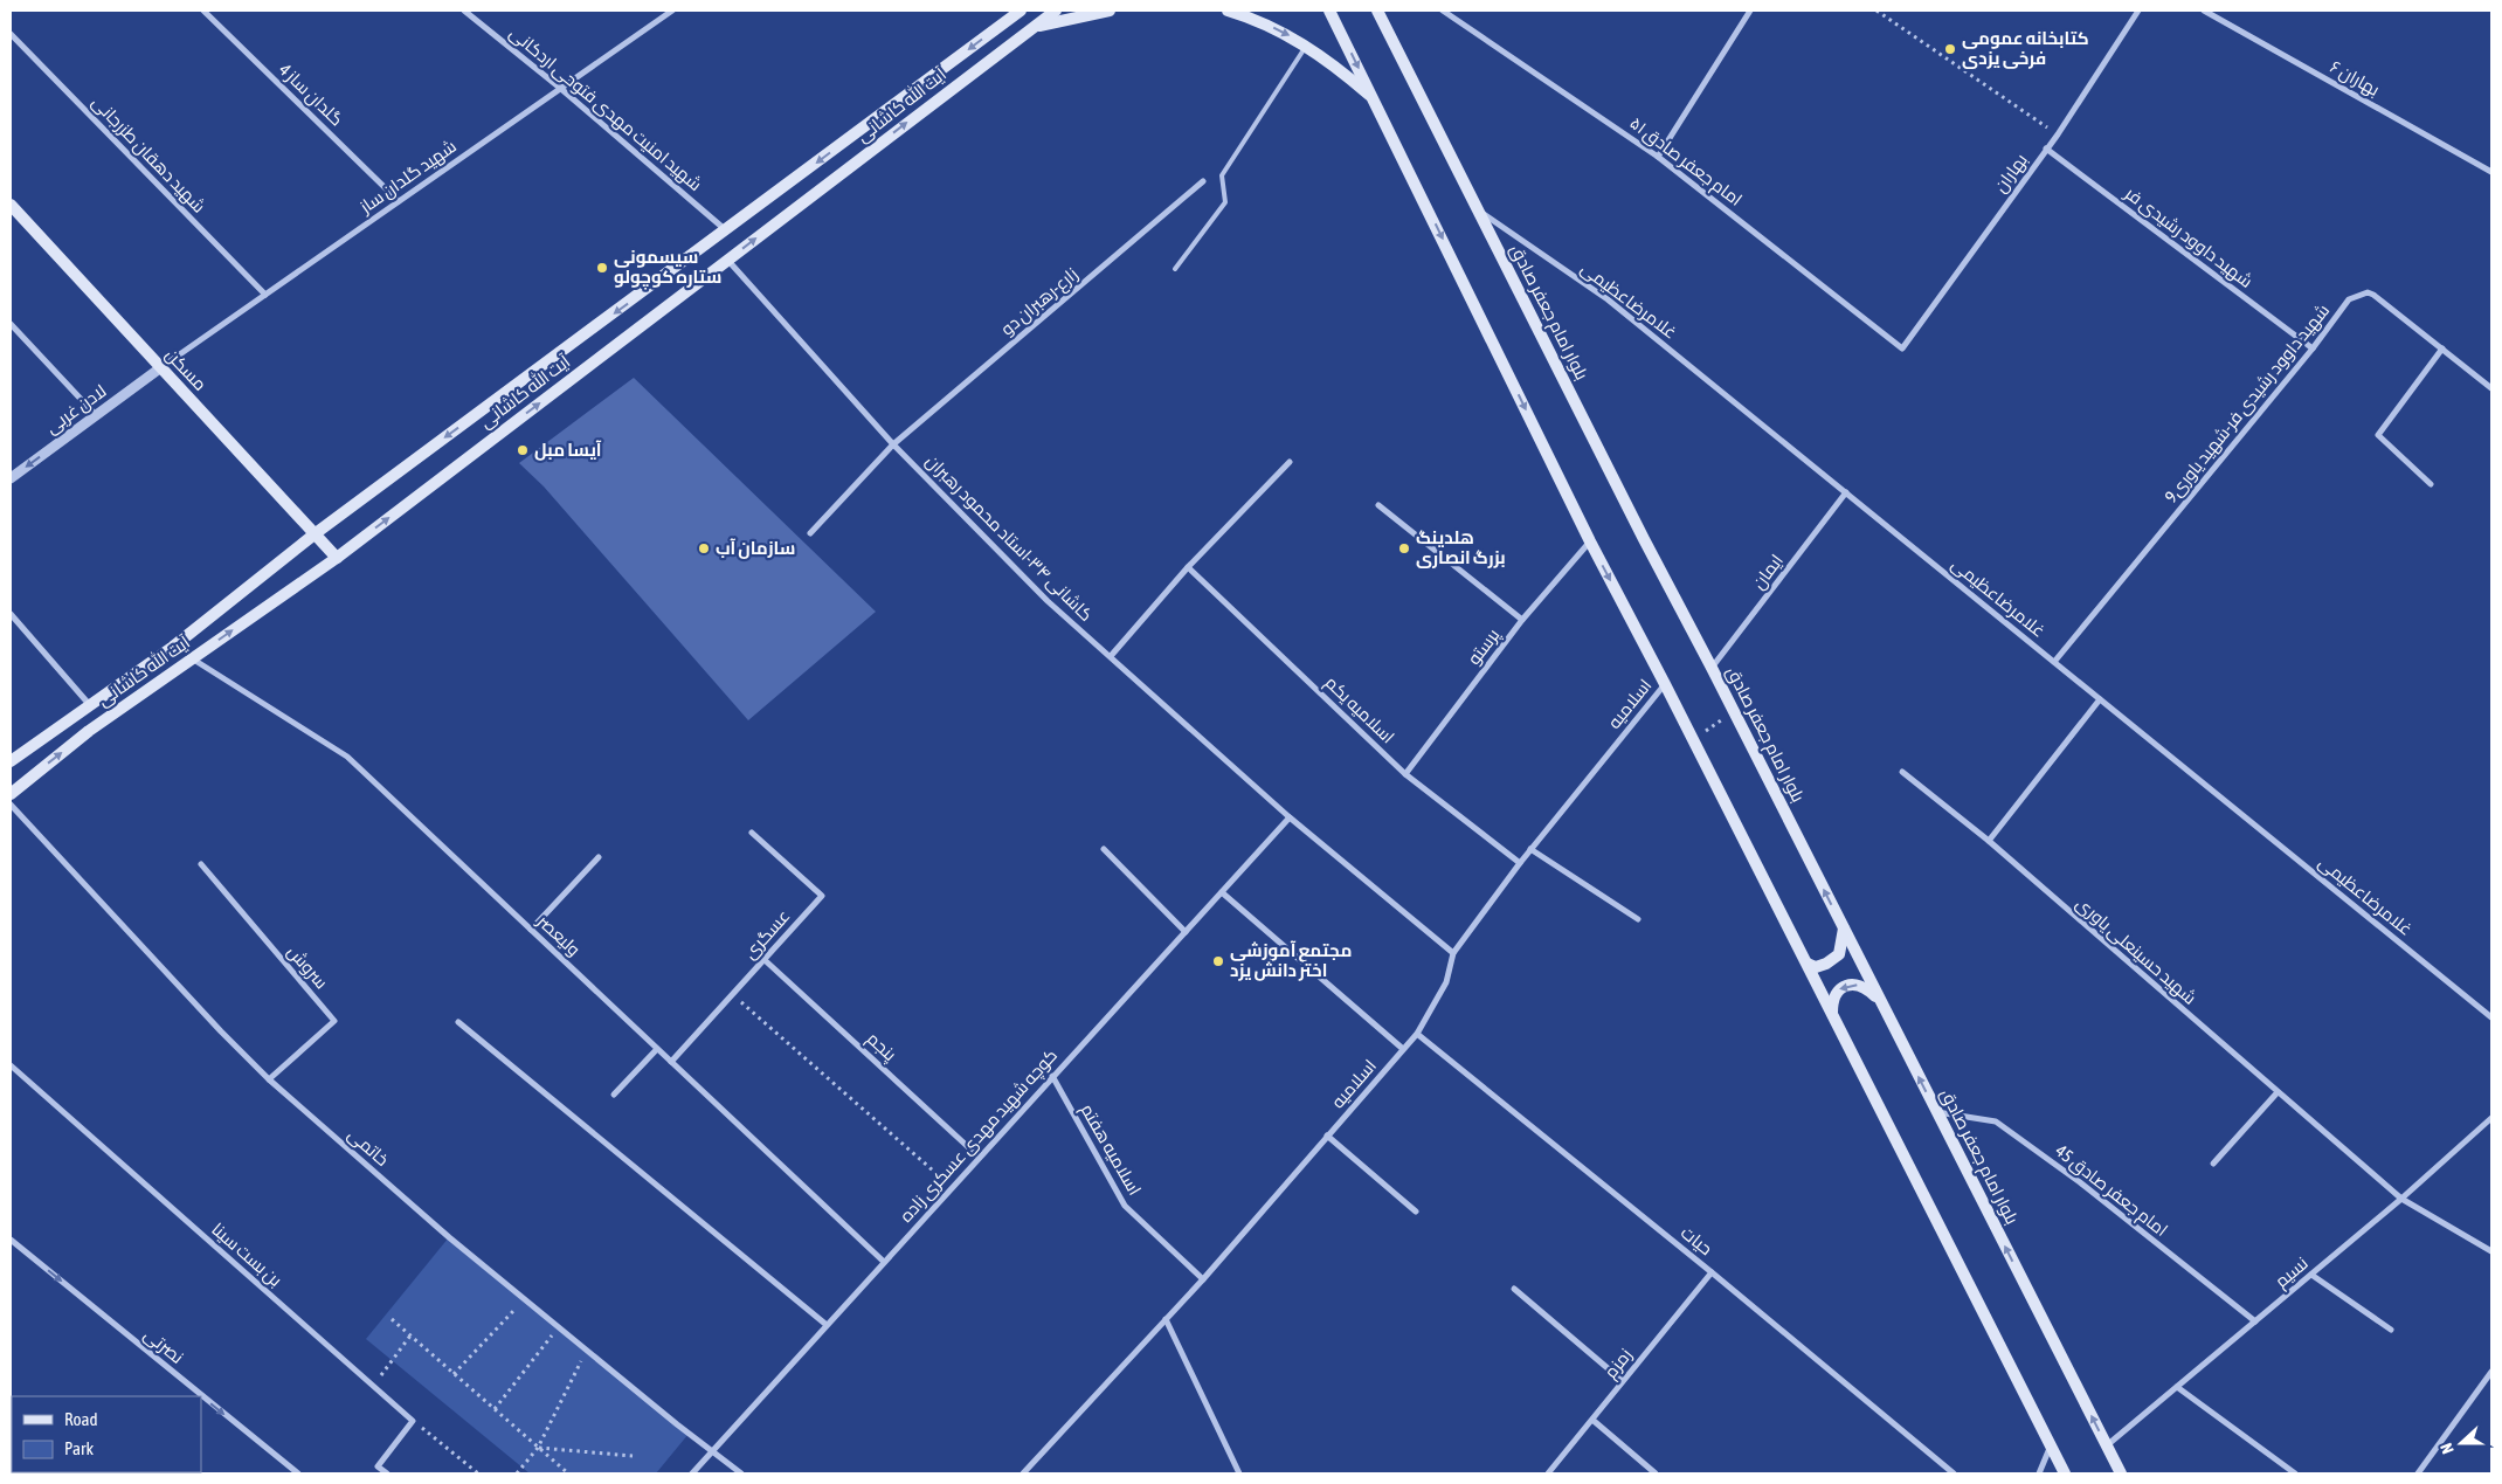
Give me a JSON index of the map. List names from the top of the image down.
{
  "streets": {
    "main road": ["آیت الله کاشانی", "بلوار امام جعفر صادق", "مسکن"],
    "street": [
      "بهاران ۶",
      "گلدان ساز 4",
      "شهید امنیت مهدی فتوحی اردکانی",
      "شهید دهقان طزرجانی",
      "امام جعفر صادق ۵۱",
      "بهاران",
      "شهید گلدان ساز",
      "شهید داوود رشیدی فر",
      "غلامرضاعظیمی",
      "زارع-رهبران دو",
      "شهید داوود رشیدی فر-شهید یاوری9",
      "لادن غربی",
      "کاشانی ۳۴-استاد محمود رهبران",
      "ایمان",
      "پرستو",
      "اسلامیه",
      "اسلامیه یکم",
      "عسگری",
      "ولیعصر",
      "شهید حسینعلی یاوری",
      "سروش",
      "پنجم",
      "کوچه شهید مهدی عسکری زاده",
      "خاتمی",
      "اسلامیه هفتم",
      "امام جعفر صادق 45",
      "حیات",
      "بن بست سینا",
      "نسیم",
      "نصرتی",
      "زمزم"
    ]
  },
  "crossings": [
    ["گلدان ساز 4", "شهید گلدان ساز"],
    ["آیت الله کاشانی", "شهید امنیت مهدی فتوحی اردکانی"],
    ["آیت الله کاشانی", "مسکن"],
    ["آیت الله کاشانی", "کاشانی ۳۴-استاد محمود رهبران"],
    ["آیت الله کاشانی", "ولیعصر"],
    ["شهید امنیت مهدی فتوحی اردکانی", "شهید گلدان ساز"],
    ["شهید دهقان طزرجانی", "شهید گلدان ساز"],
    ["امام جعفر صادق ۵۱", "بهاران"],
    ["بهاران", "شهید داوود رشیدی فر"],
    ["شهید گلدان ساز", "مسکن"],
    ["شهید گلدان ساز", "لادن غربی"],
    ["شهید داوود رشیدی فر", "شهید داوود رشیدی فر-شهید یاوری9"],
    ["غلامرضاعظیمی", "بلوار امام جعفر صادق"],
    ["غلامرضاعظیمی", "شهید داوود رشیدی فر-شهید یاوری9"],
    ["غلامرضاعظیمی", "ایمان"],
    ["زارع-رهبران دو", "کاشانی ۳۴-استاد محمود رهبران"],
    ["بلوار امام جعفر صادق", "ایمان"],
    ["بلوار امام جعفر صادق", "امام جعفر صادق 45"],
    ["بلوار امام جعفر صادق", "نسیم"],
    ["مسکن", "لادن غربی"],
    ["کاشانی ۳۴-استاد محمود رهبران", "اسلامیه"],
    ["کاشانی ۳۴-استاد محمود رهبران", "کوچه شهید مهدی عسکری زاده"],
    ["پرستو", "اسلامیه یکم"],
    ["اسلامیه", "اسلامیه یکم"],
    ["اسلامیه", "اسلامیه هفتم"],
    ["اسلامیه", "حیات"],
    ["عسگری", "ولیعصر"],
    ["عسگری", "پنجم"],
    ["ولیعصر", "کوچه شهید مهدی عسکری زاده"],
    ["شهید حسینعلی یاوری", "نسیم"],
    ["سروش", "خاتمی"],
    ["پنجم", "کوچه شهید مهدی عسکری زاده"],
    ["کوچه شهید مهدی عسکری زاده", "خاتمی"],
    ["کوچه شهید مهدی عسکری زاده", "اسلامیه هفتم"],
    ["امام جعفر صادق 45", "نسیم"],
    ["حیات", "زمزم"]
  ],
  "one_way": ["لادن غربی", "نصرتی"],
  "places": [
    "کتابخانه عمومی فرخی یزدی",
    "سیسمونی ستاره کوچولو",
    "آیسا مبل",
    "سازمان آب",
    "هلدینگ بزرگ انصاری",
    "مجتمع آموزشی اختر دانش یزد"
  ],
  "legend": ["Road", "Park"],
  "north": "left"
}
